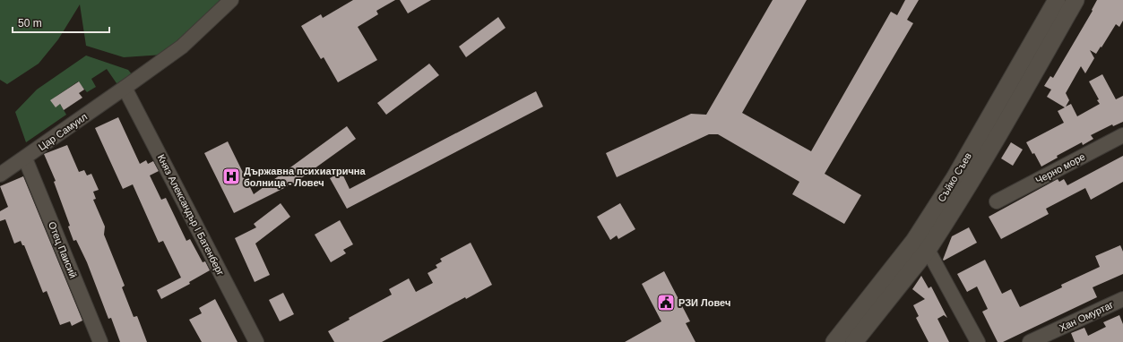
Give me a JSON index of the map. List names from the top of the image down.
{
  "streets": {
    "street": [
      "Цар Самуил",
      "Черно море",
      "Съйко Съев",
      "Княз Александър I Батенберг",
      "Отец Паисий",
      "Хан Омуртаг"
    ]
  },
  "crossings": [
    ["Цар Самуил", "Княз Александър I Батенберг"],
    ["Цар Самуил", "Отец Паисий"]
  ],
  "places": {
    "hospital": ["Държавна психиатрична болница - Ловеч"],
    "public building": ["РЗИ Ловеч"]
  },
  "scale_bar": "50 m"
}
